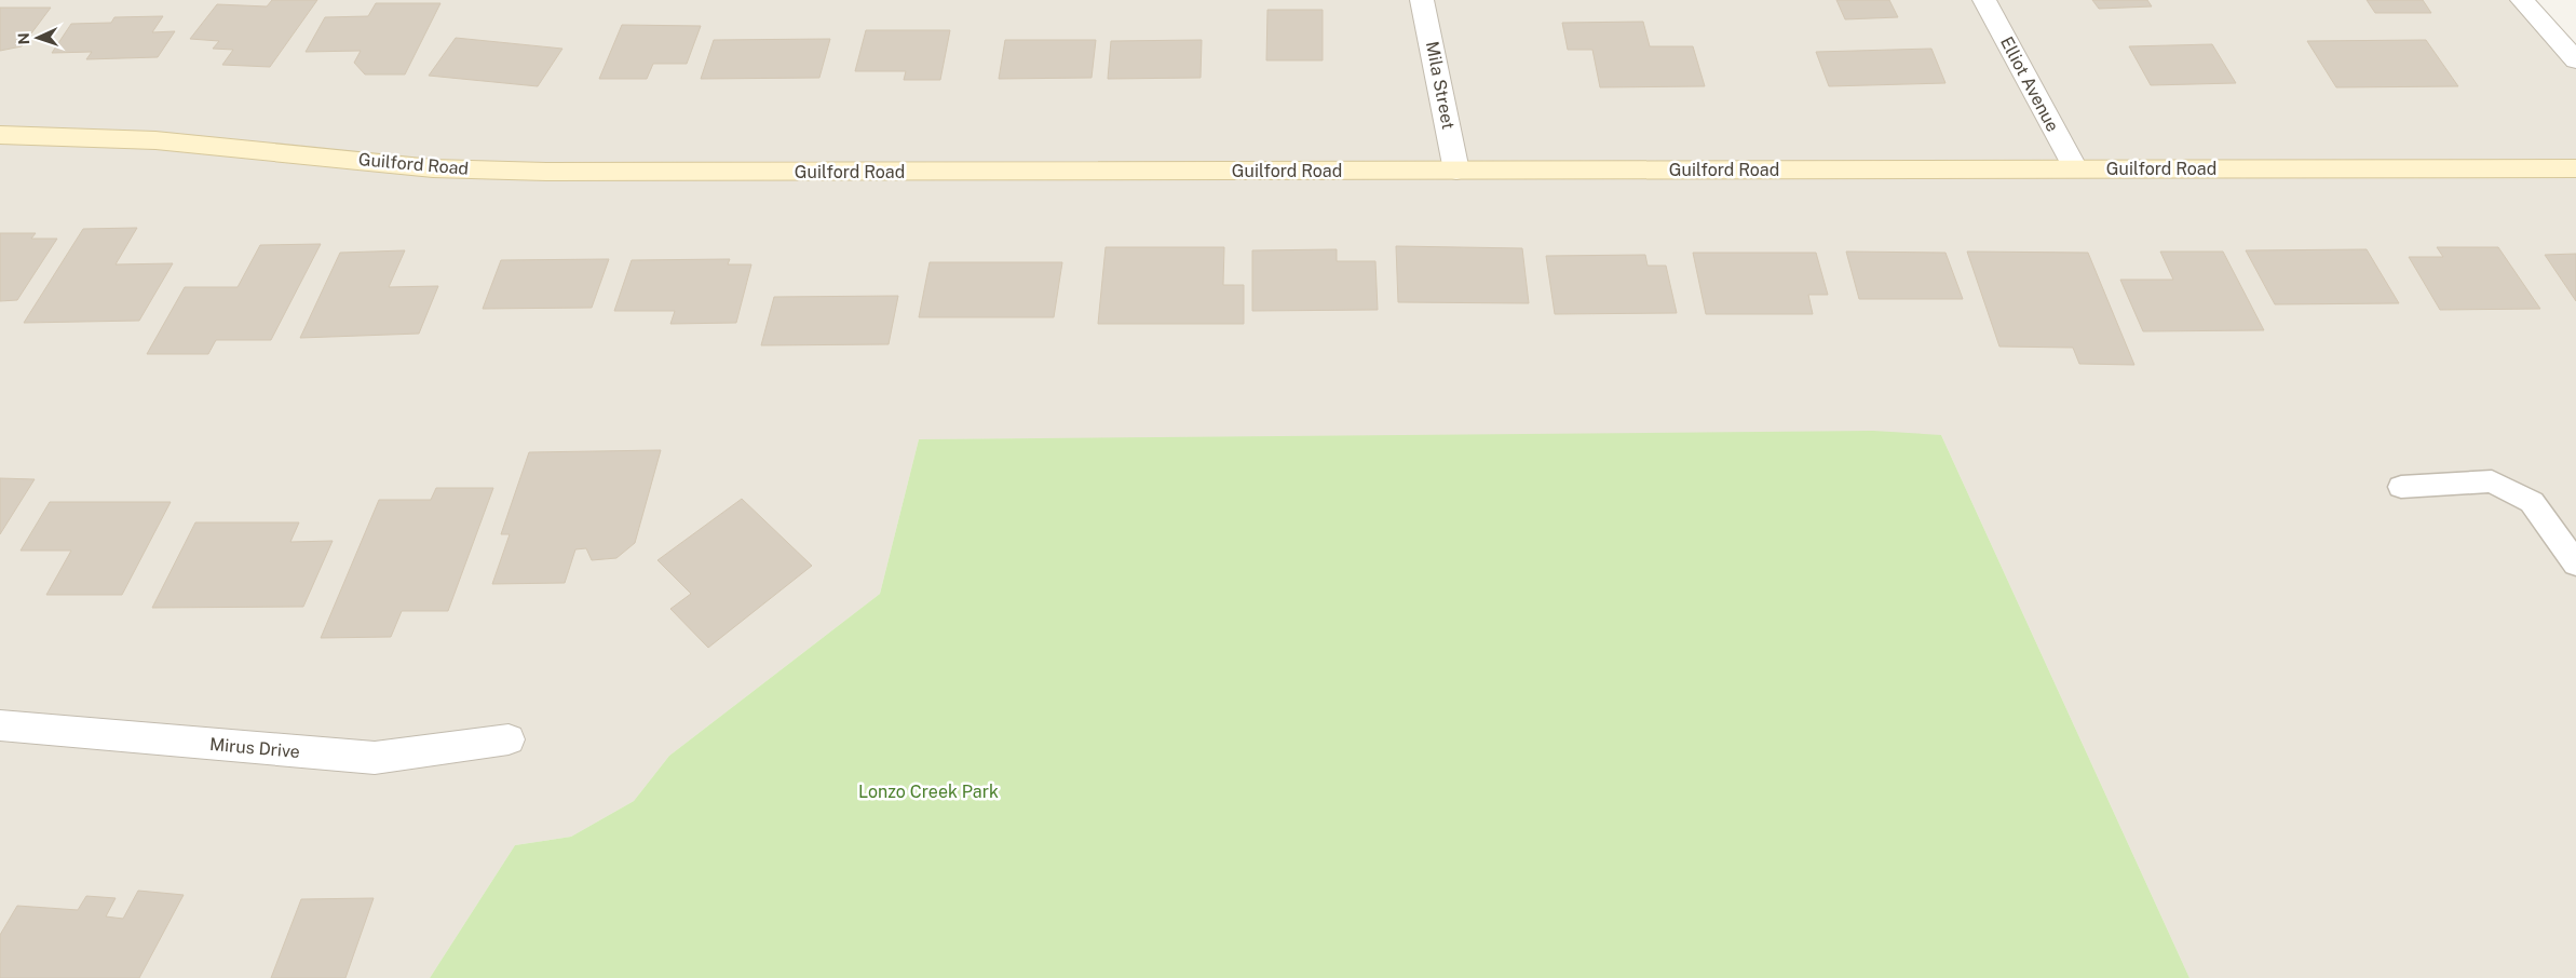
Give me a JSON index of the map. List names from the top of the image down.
{
  "streets": {
    "street": [
      "Elliot Avenue",
      "Mila Street",
      "Guilford Road",
      "Mirus Drive"
    ]
  },
  "crossings": [
    ["Elliot Avenue", "Guilford Road"],
    ["Mila Street", "Guilford Road"]
  ],
  "parks": ["Lonzo Creek Park"],
  "north": "left"
}
